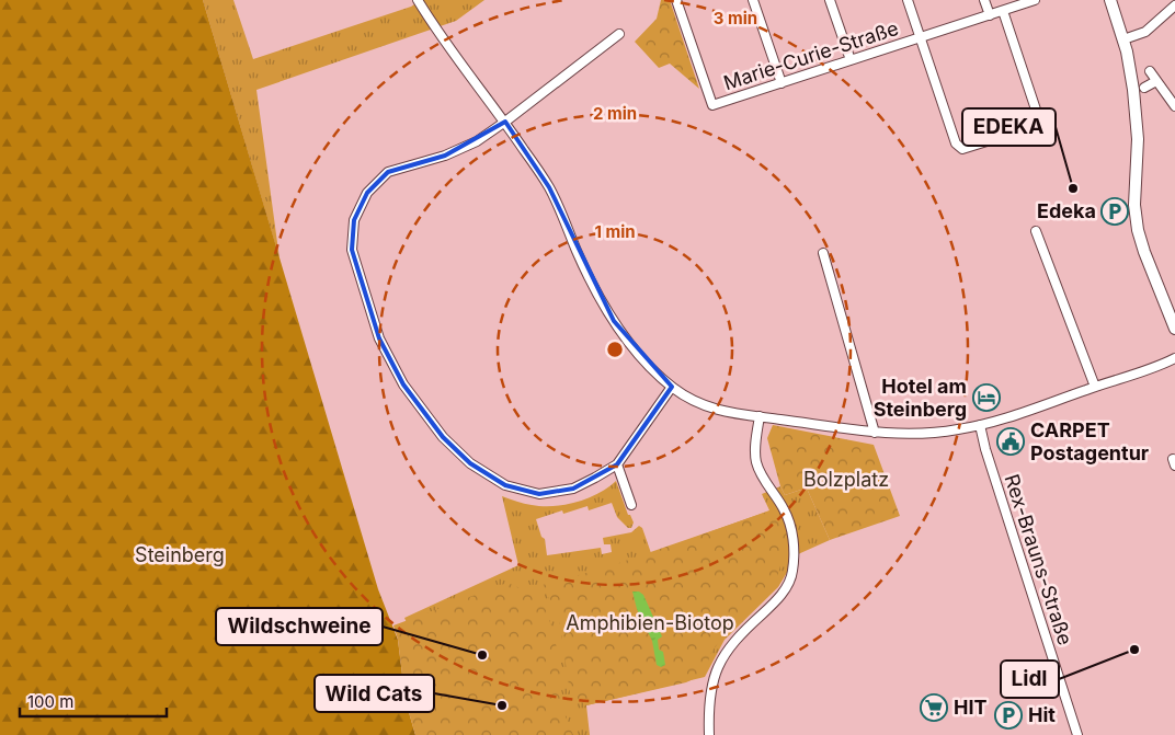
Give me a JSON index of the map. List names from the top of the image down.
{
  "streets": {
    "street": ["Marie-Curie-Straße", "Rex-Brauns-Straße"]
  },
  "parks": ["Bolzplatz", "Steinberg", "Amphibien-Biotop"],
  "places": {
    "other": [
      "EDEKA",
      "Lidl",
      "Wildschweine",
      "Wild Cats"
    ],
    "parking": ["Edeka", "Hit"],
    "hotel": ["Hotel am Steinberg"],
    "public building": ["CARPET Postagentur"],
    "supermarket": ["HIT"]
  },
  "scale_bar": "100 m",
  "rings": ["3 min", "2 min", "1 min"]
}
